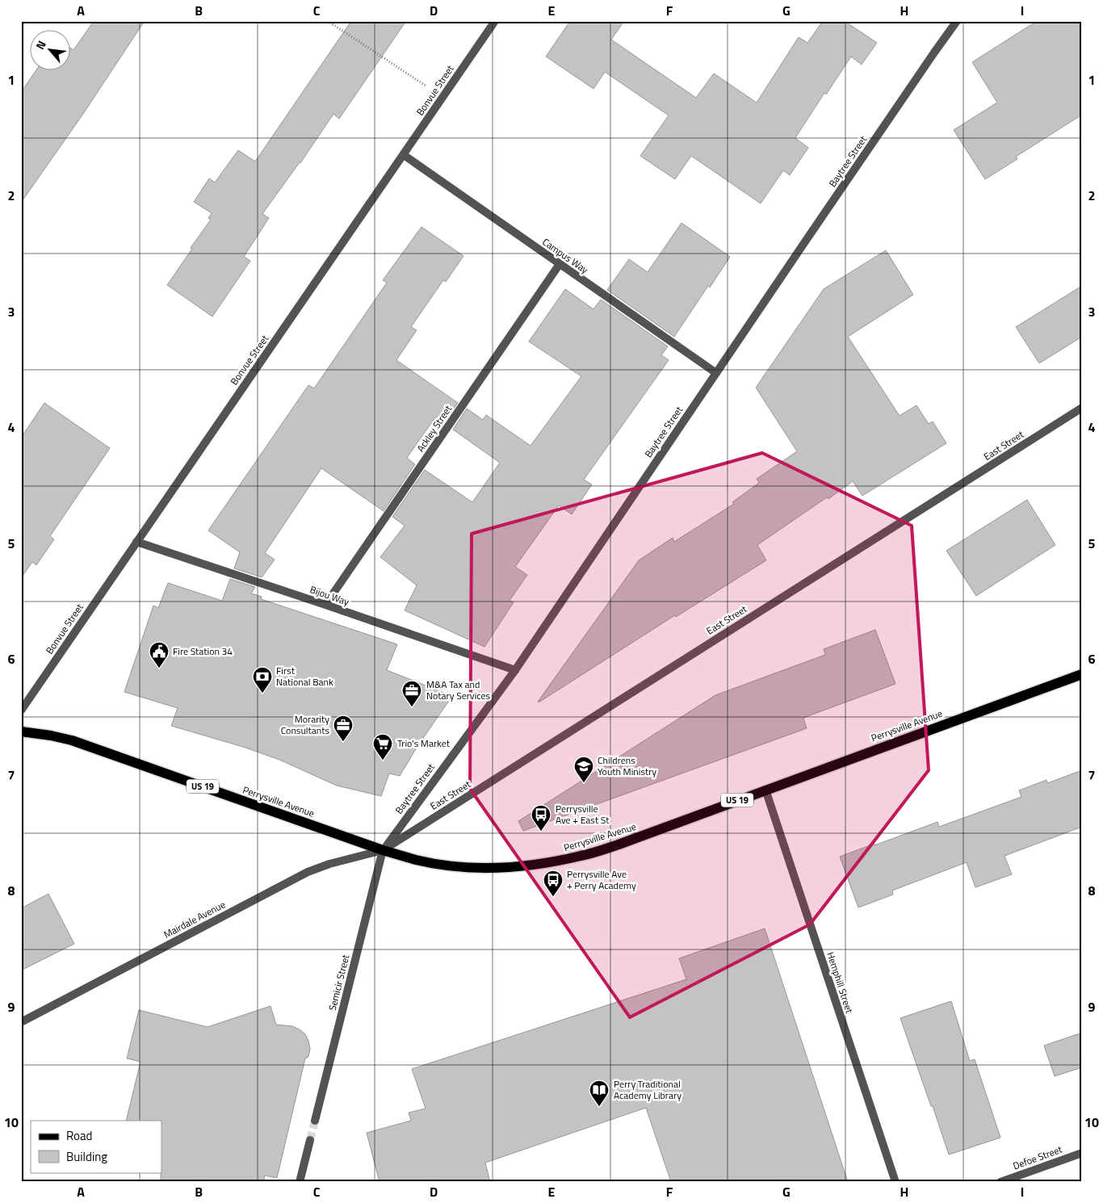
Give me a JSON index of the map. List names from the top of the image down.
{
  "streets": {
    "main road": ["Perrysville Avenue", "US 19"],
    "street": [
      "Bonvue Street",
      "Baytree Street",
      "Campus Way",
      "Ackley Street",
      "East Street",
      "Bijou Way",
      "Mairdale Avenue",
      "Semicir Street",
      "Hemphill Street",
      "Defoe Street"
    ]
  },
  "crossings": [
    ["Bonvue Street", "Campus Way"],
    ["Bonvue Street", "Bijou Way"],
    ["Baytree Street", "Campus Way"],
    ["Baytree Street", "East Street"],
    ["Baytree Street", "Bijou Way"],
    ["Baytree Street", "Perrysville Avenue"],
    ["Baytree Street", "Mairdale Avenue"],
    ["Baytree Street", "Semicir Street"],
    ["Campus Way", "Ackley Street"],
    ["Ackley Street", "Bijou Way"],
    ["East Street", "Perrysville Avenue"],
    ["East Street", "Mairdale Avenue"],
    ["East Street", "Semicir Street"],
    ["Perrysville Avenue", "Mairdale Avenue"],
    ["Perrysville Avenue", "Semicir Street"],
    ["Perrysville Avenue", "Hemphill Street"],
    ["Mairdale Avenue", "Semicir Street"]
  ],
  "places": {
    "public building": ["Fire Station 34"],
    "bank": ["First National Bank"],
    "office": ["M&A Tax and Notary Services", "Morarity Consultants"],
    "supermarket": ["Trio's Market"],
    "school or university": ["Childrens Youth Ministry"],
    "bus stop": ["Perrysville Ave + East St", "Perrysville Ave + Perry Academy"],
    "library": ["Perry Traditional Academy Library"]
  },
  "legend": ["Road", "Building"],
  "north": "top left",
  "grid": {
    "columns": [
      "A",
      "B",
      "C",
      "D",
      "E",
      "F",
      "G",
      "H",
      "I"
    ],
    "rows": [
      "1",
      "2",
      "3",
      "4",
      "5",
      "6",
      "7",
      "8",
      "9",
      "10"
    ]
  }
}
